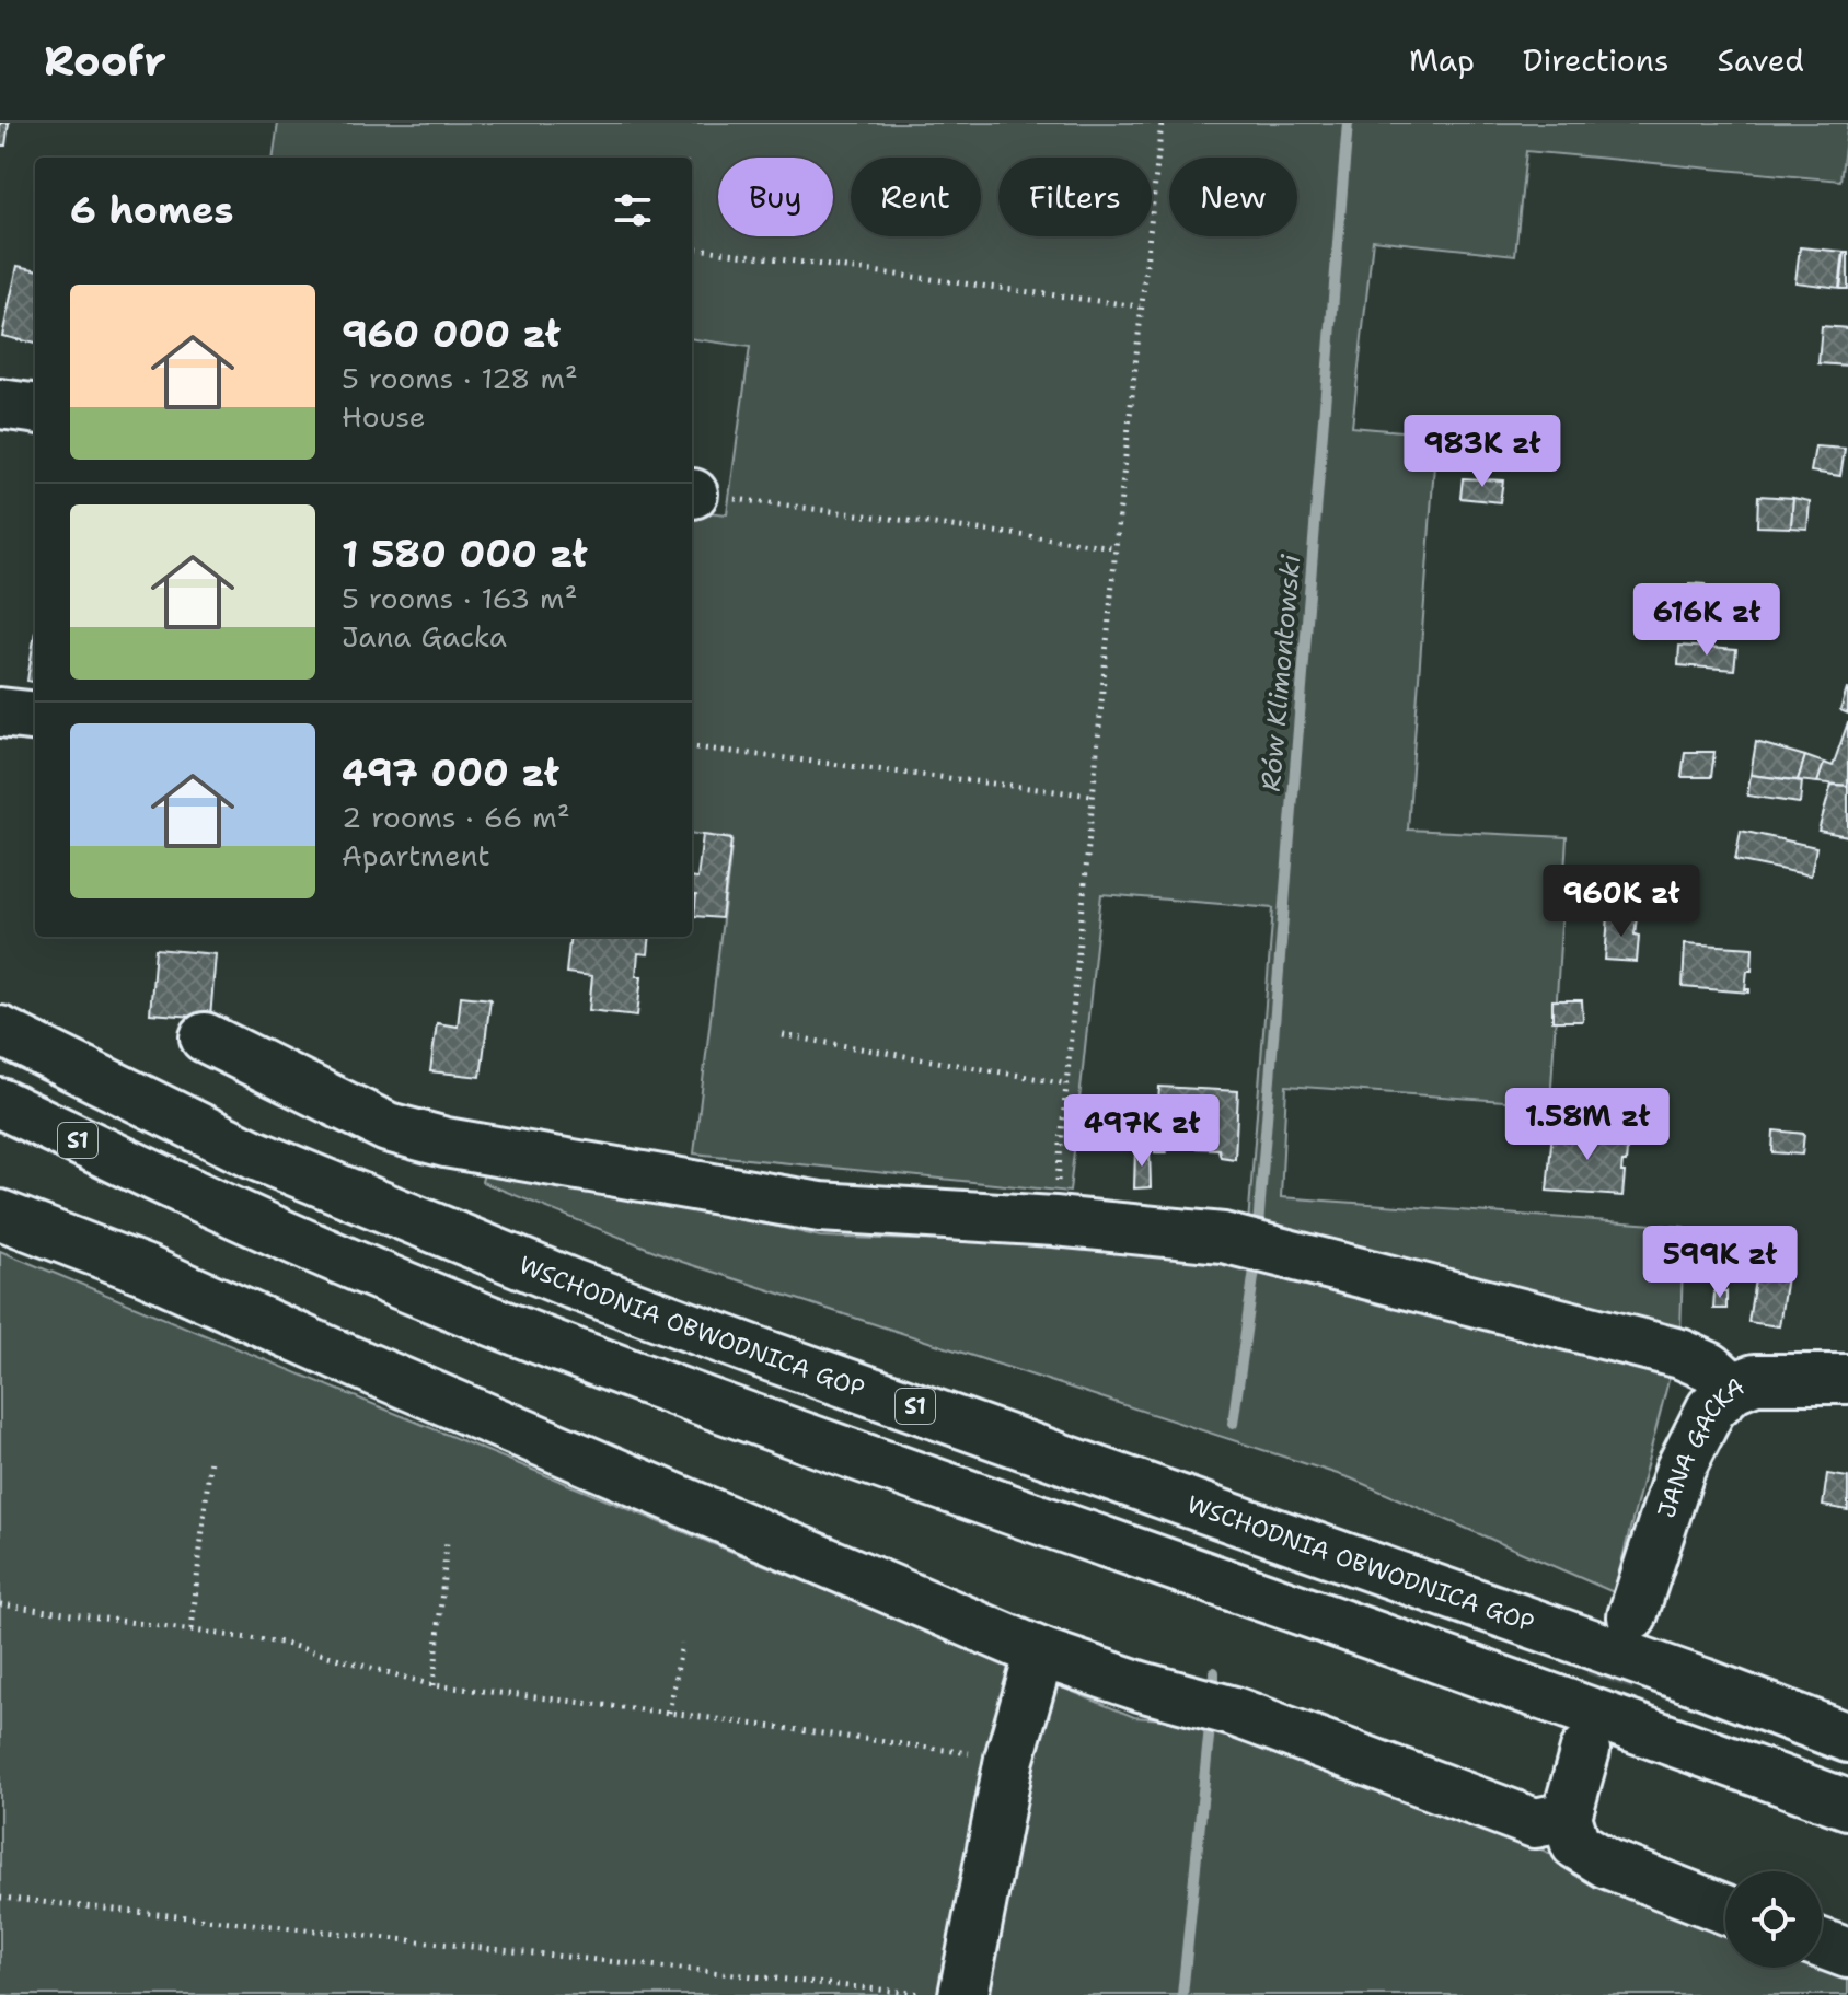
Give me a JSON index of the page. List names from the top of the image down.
{
  "streets": {
    "main road": ["S1", "WSCHODNIA OBWODNICA GOP", "JANA GACKA"]
  },
  "water": ["Rów Klimontowski"],
  "page": {
    "header": "Roofr",
    "nav": ["Map", "Directions", "Saved"],
    "chip": [
      "Buy",
      "Rent",
      "Filters",
      "New"
    ],
    "heading": "6 homes",
    "list": [
      {
        "name": "960 000 zł",
        "note": "5 rooms · 128 m² · House"
      },
      {
        "name": "1 580 000 zł",
        "note": "5 rooms · 163 m² · Jana Gacka"
      },
      {
        "name": "497 000 zł",
        "note": "2 rooms · 66 m² · Apartment"
      }
    ],
    "price": [
      "983K zł",
      "616K zł",
      "960K zł",
      "1.58M zł",
      "497K zł",
      "599K zł"
    ]
  }
}
